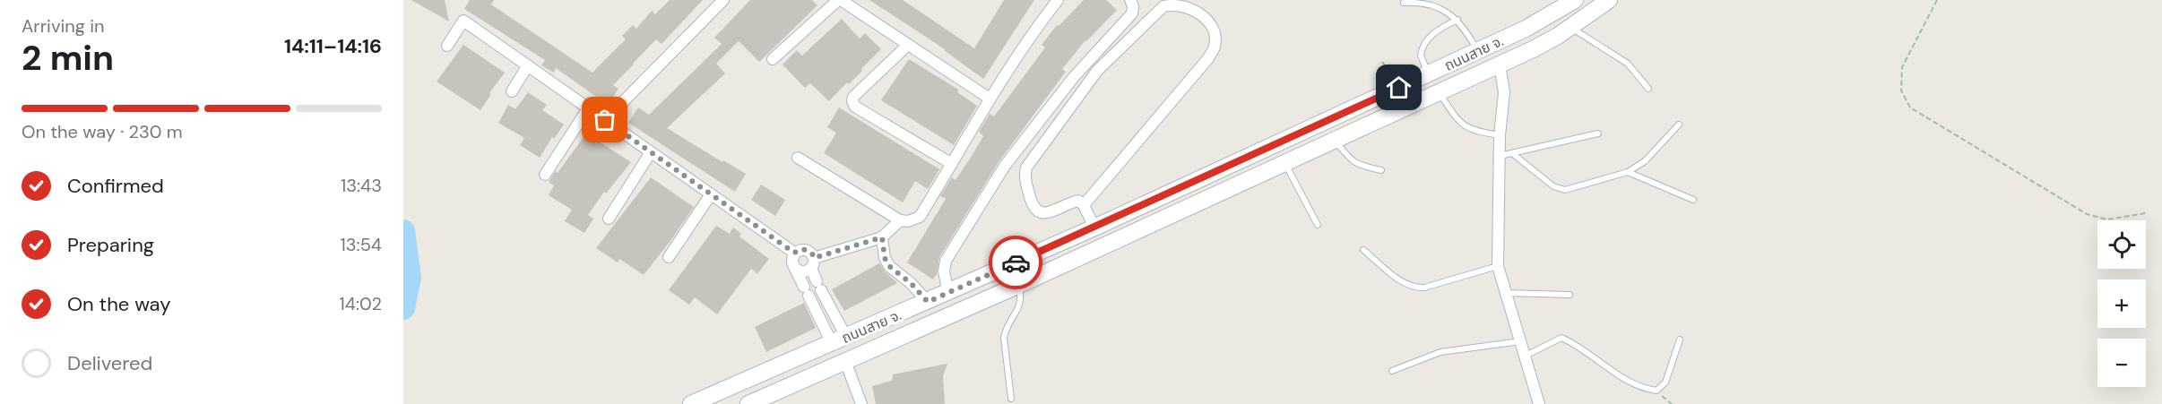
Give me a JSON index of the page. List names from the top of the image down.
{
  "streets": {
    "main road": ["ถนนสาย จ."]
  },
  "page": {
    "heading": ["2 min", "Arriving in", "14:11–14:16"],
    "bar": "On the way · 230 m",
    "list": [
      ["Confirmed", "13:43"],
      ["Preparing", "13:54"],
      ["On the way", "14:02"],
      "Delivered"
    ],
    "map_buttons": ["+", "−"]
  }
}
